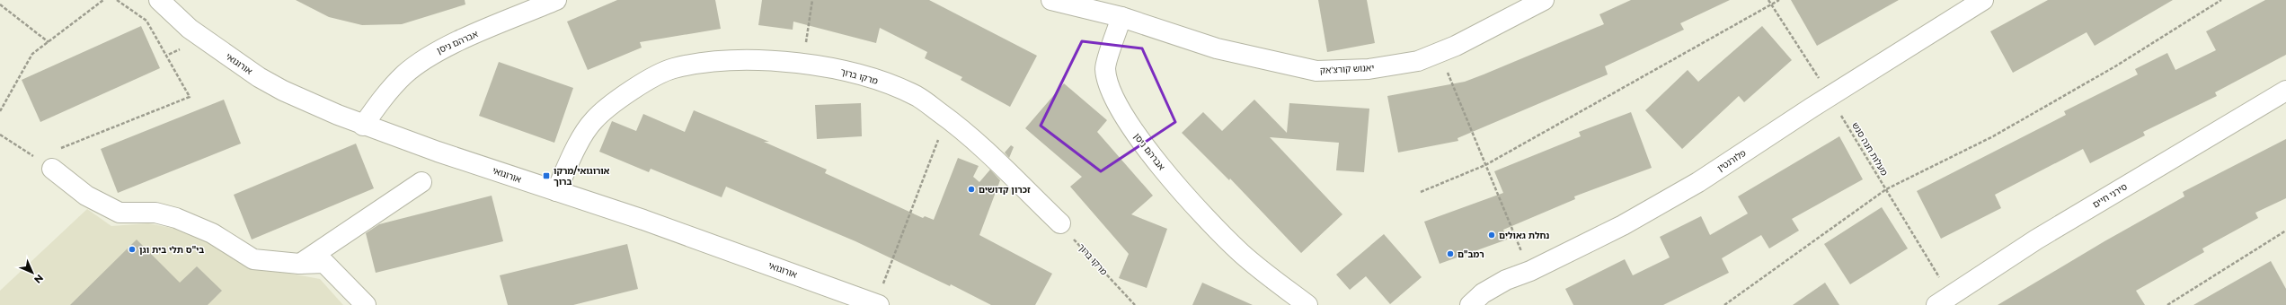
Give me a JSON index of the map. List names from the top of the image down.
{
  "streets": {
    "street": [
      "אברהם ניסן",
      "אורוגואי",
      "יאנוש קורצ'אק",
      "מרקו ברוך",
      "פלורנטין",
      "סירני חיים"
    ],
    "path": ["מעלות חנה סנש"]
  },
  "crossings": [
    ["אברהם ניסן", "אורוגואי"],
    ["אברהם ניסן", "יאנוש קורצ'אק"],
    ["אורוגואי", "מרקו ברוך"],
    ["מעלות חנה סנש", "פלורנטין"],
    ["מעלות חנה סנש", "סירני חיים"]
  ],
  "places": {
    "transit": ["אורוגואי/מרקו ברוך"],
    "other": [
      "זכרון קדושים",
      "נחלת גאולים",
      "בי\"ס תלי בית וגן",
      "רמב\"ם"
    ]
  },
  "north": "bottom right"
}
